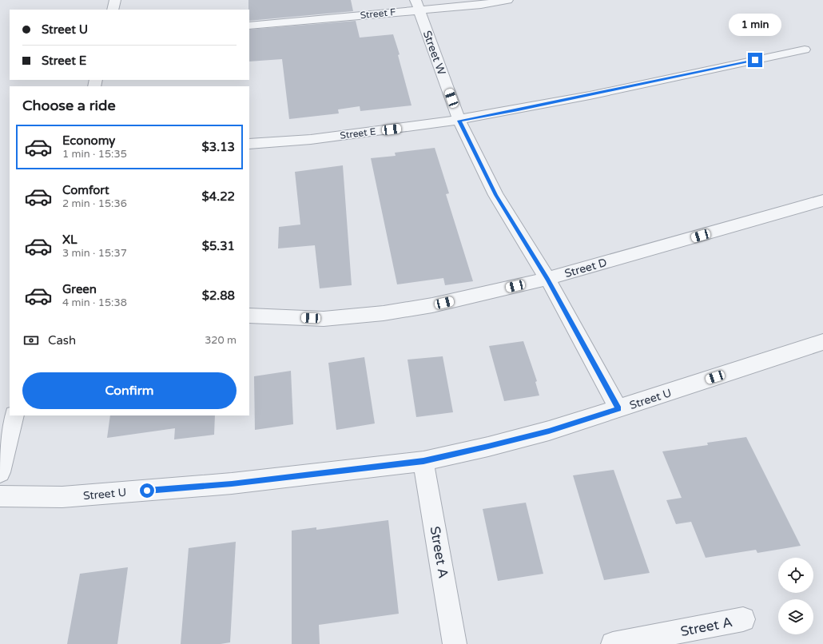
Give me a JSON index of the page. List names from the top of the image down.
{
  "streets": {
    "street": [
      "Street F",
      "Street W",
      "Street E",
      "Street D",
      "Street U",
      "Street A"
    ]
  },
  "crossings": [
    ["Street F", "Street W"],
    ["Street W", "Street E"],
    ["Street W", "Street D"],
    ["Street W", "Street U"],
    ["Street U", "Street A"]
  ],
  "page": {
    "banner": ["Street U", "Street E"],
    "bubble": "1 min",
    "heading": "Choose a ride",
    "list": [
      {
        "name": "Economy",
        "note": "1 min · 15:35",
        "value": "$3.13"
      },
      {
        "name": "Comfort",
        "note": "2 min · 15:36",
        "value": "$4.22"
      },
      {
        "name": "XL",
        "note": "3 min · 15:37",
        "value": "$5.31"
      },
      {
        "name": "Green",
        "note": "4 min · 15:38",
        "value": "$2.88"
      }
    ],
    "pay": ["Cash", "320 m"],
    "buttons": "Confirm"
  }
}
